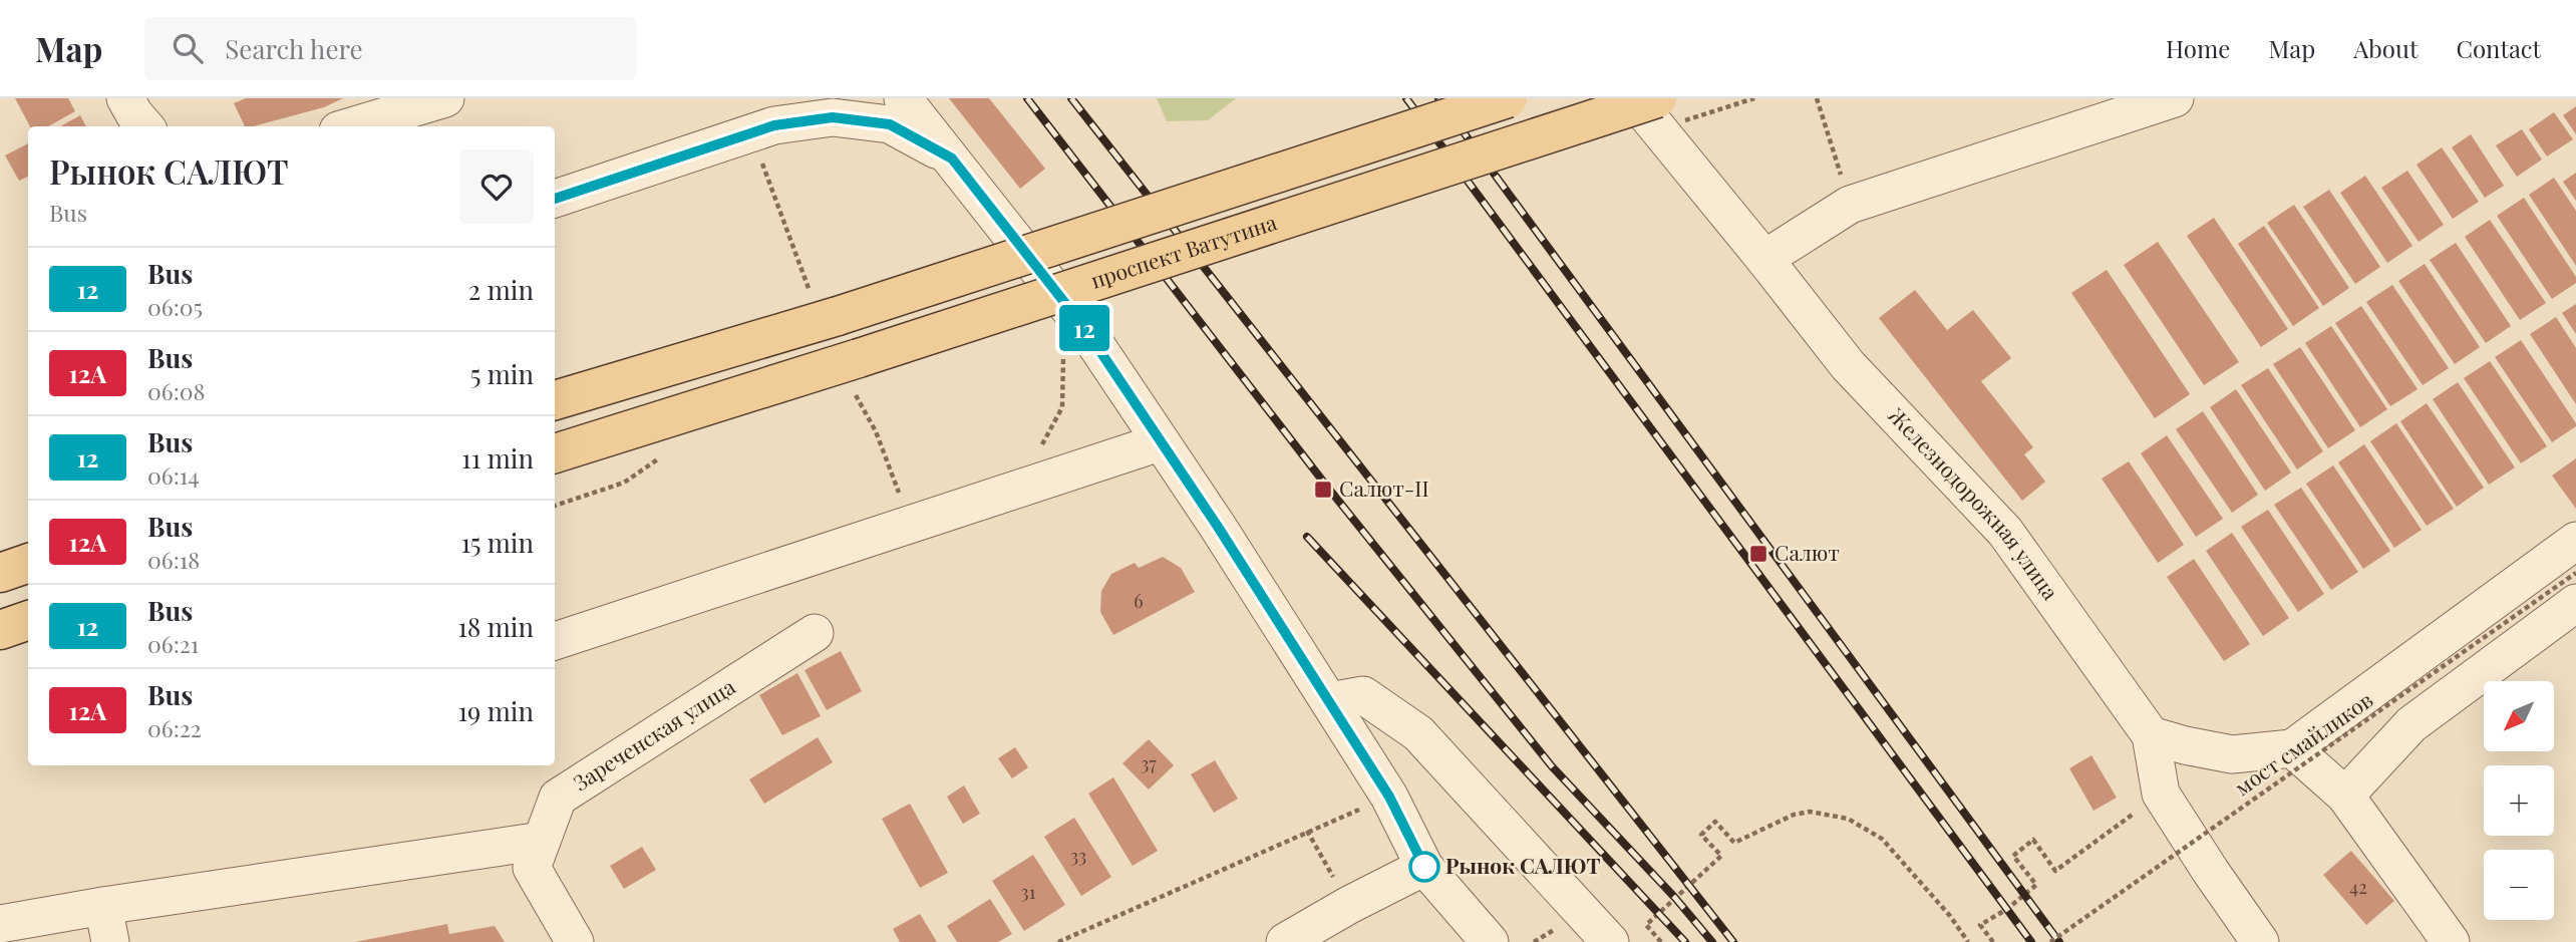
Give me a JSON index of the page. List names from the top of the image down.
{
  "streets": {
    "main road": ["проспект Ватутина"],
    "street": ["Железнодорожная улица", "Зареченская улица"],
    "path": ["мост смайликов"]
  },
  "places": {
    "transit": ["Салют-II", "Салют"],
    "other": ["Рынок САЛЮТ"]
  },
  "lines": ["bus line 12"],
  "house_numbers": [
    "6",
    "37",
    "33",
    "42",
    "31"
  ],
  "north": "bottom left",
  "page": {
    "header": "Map",
    "search": "Search here",
    "nav": [
      "Home",
      "Map",
      "About",
      "Contact"
    ],
    "on_map": "12",
    "heading": ["Рынок САЛЮТ", "Bus"],
    "list": [
      {
        "mark": "12",
        "name": "Bus",
        "note": "06:05",
        "value": "2 min"
      },
      {
        "mark": "12А",
        "name": "Bus",
        "note": "06:08",
        "value": "5 min"
      },
      {
        "mark": "12",
        "name": "Bus",
        "note": "06:14",
        "value": "11 min"
      },
      {
        "mark": "12А",
        "name": "Bus",
        "note": "06:18",
        "value": "15 min"
      },
      {
        "mark": "12",
        "name": "Bus",
        "note": "06:21",
        "value": "18 min"
      },
      {
        "mark": "12А",
        "name": "Bus",
        "note": "06:22",
        "value": "19 min"
      }
    ],
    "map_buttons": ["+", "−"]
  }
}
